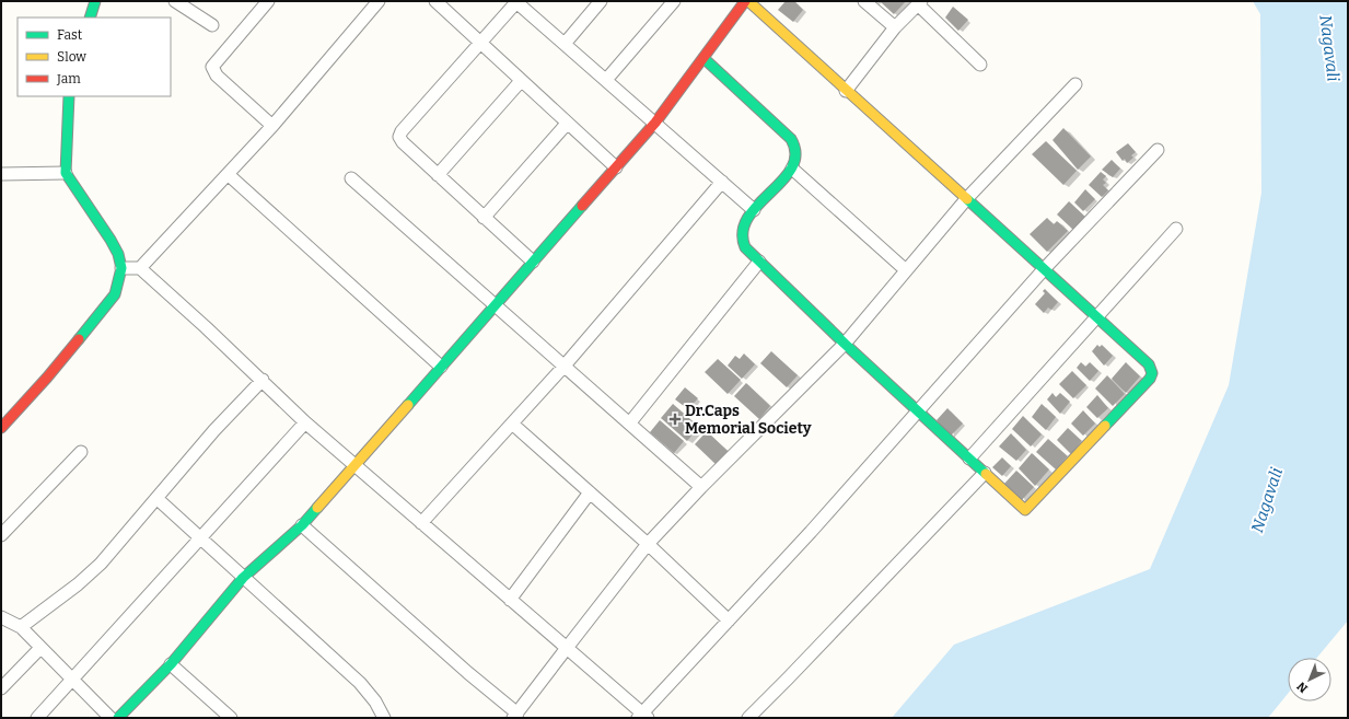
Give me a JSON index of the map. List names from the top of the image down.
{
  "water": ["Nagavali"],
  "places": {
    "health": ["Dr.Caps Memorial Society"]
  },
  "legend": ["Fast", "Slow", "Jam"],
  "north": "bottom left"
}
